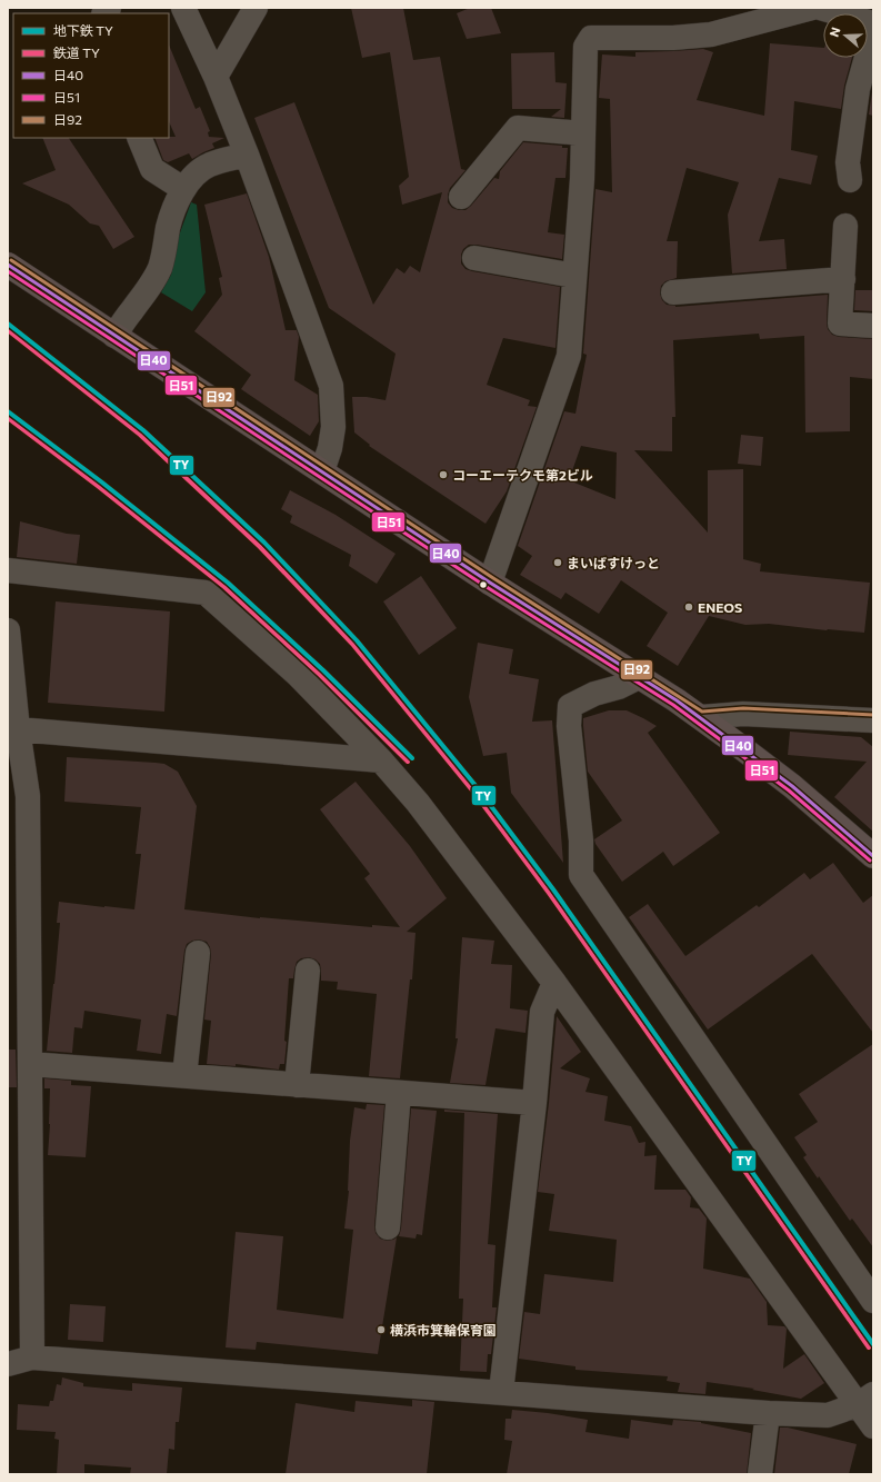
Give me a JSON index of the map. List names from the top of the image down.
{
  "places": [
    "コーエーテクモ第2ビル",
    "まいばすけっと",
    "ENEOS",
    "横浜市箕輪保育園"
  ],
  "lines": [
    "transit line 日92",
    "transit line 日40",
    "transit line 日51",
    "metro line TY",
    "rail line TY"
  ],
  "legend": [
    "地下鉄 TY",
    "鉄道 TY",
    "日40",
    "日51",
    "日92"
  ],
  "north": "left"
}
